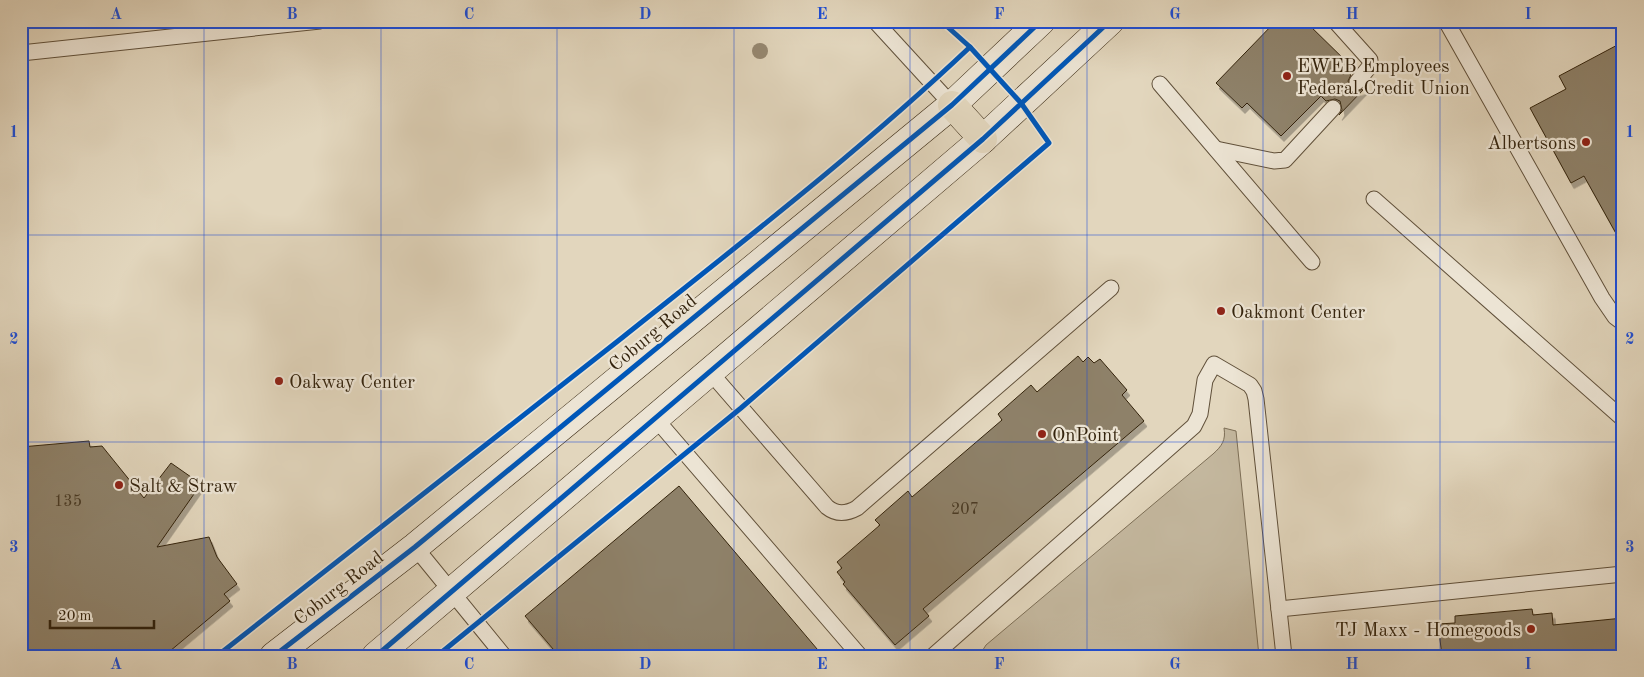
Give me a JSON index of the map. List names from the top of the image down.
{
  "streets": {
    "main road": ["Coburg Road"]
  },
  "places": [
    "EWEB Employees Federal Credit Union",
    "Albertsons",
    "Oakmont Center",
    "Oakway Center",
    "OnPoint",
    "Salt & Straw",
    "TJ Maxx - Homegoods"
  ],
  "house_numbers": ["135", "207"],
  "scale_bar": "20 m",
  "grid": {
    "columns": [
      "A",
      "B",
      "C",
      "D",
      "E",
      "F",
      "G",
      "H",
      "I"
    ],
    "rows": ["1", "2", "3"]
  }
}
